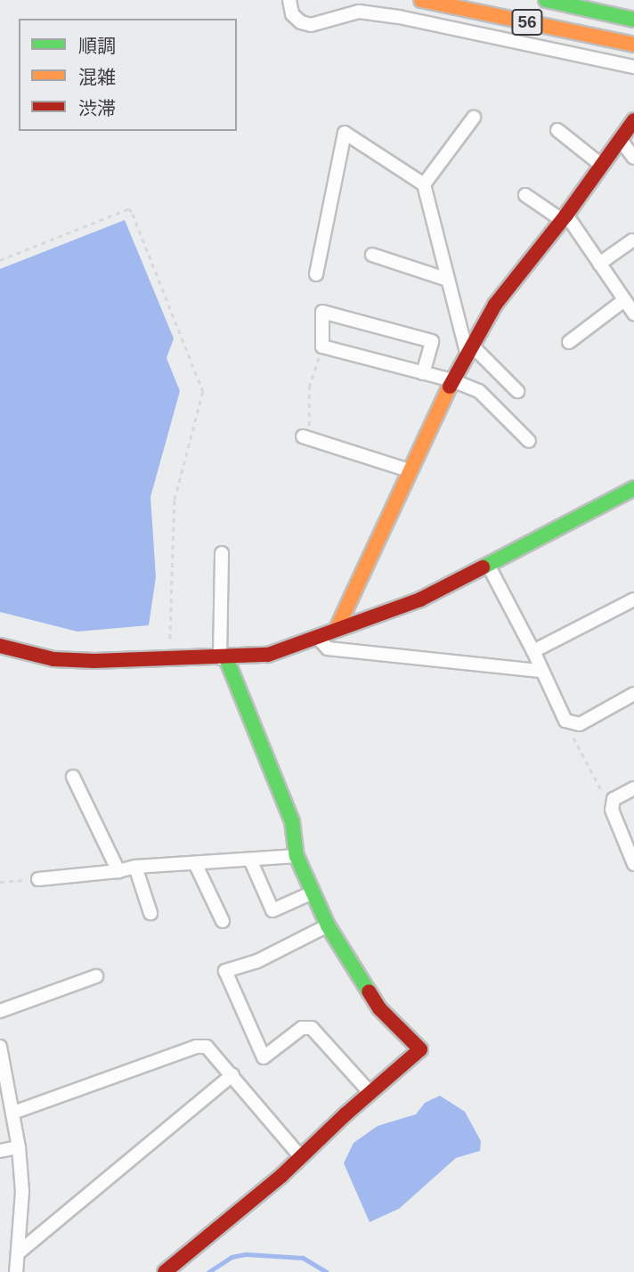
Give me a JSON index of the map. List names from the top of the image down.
{
  "streets": {
    "street": ["56"]
  },
  "legend": ["順調", "混雑", "渋滞"]
}
